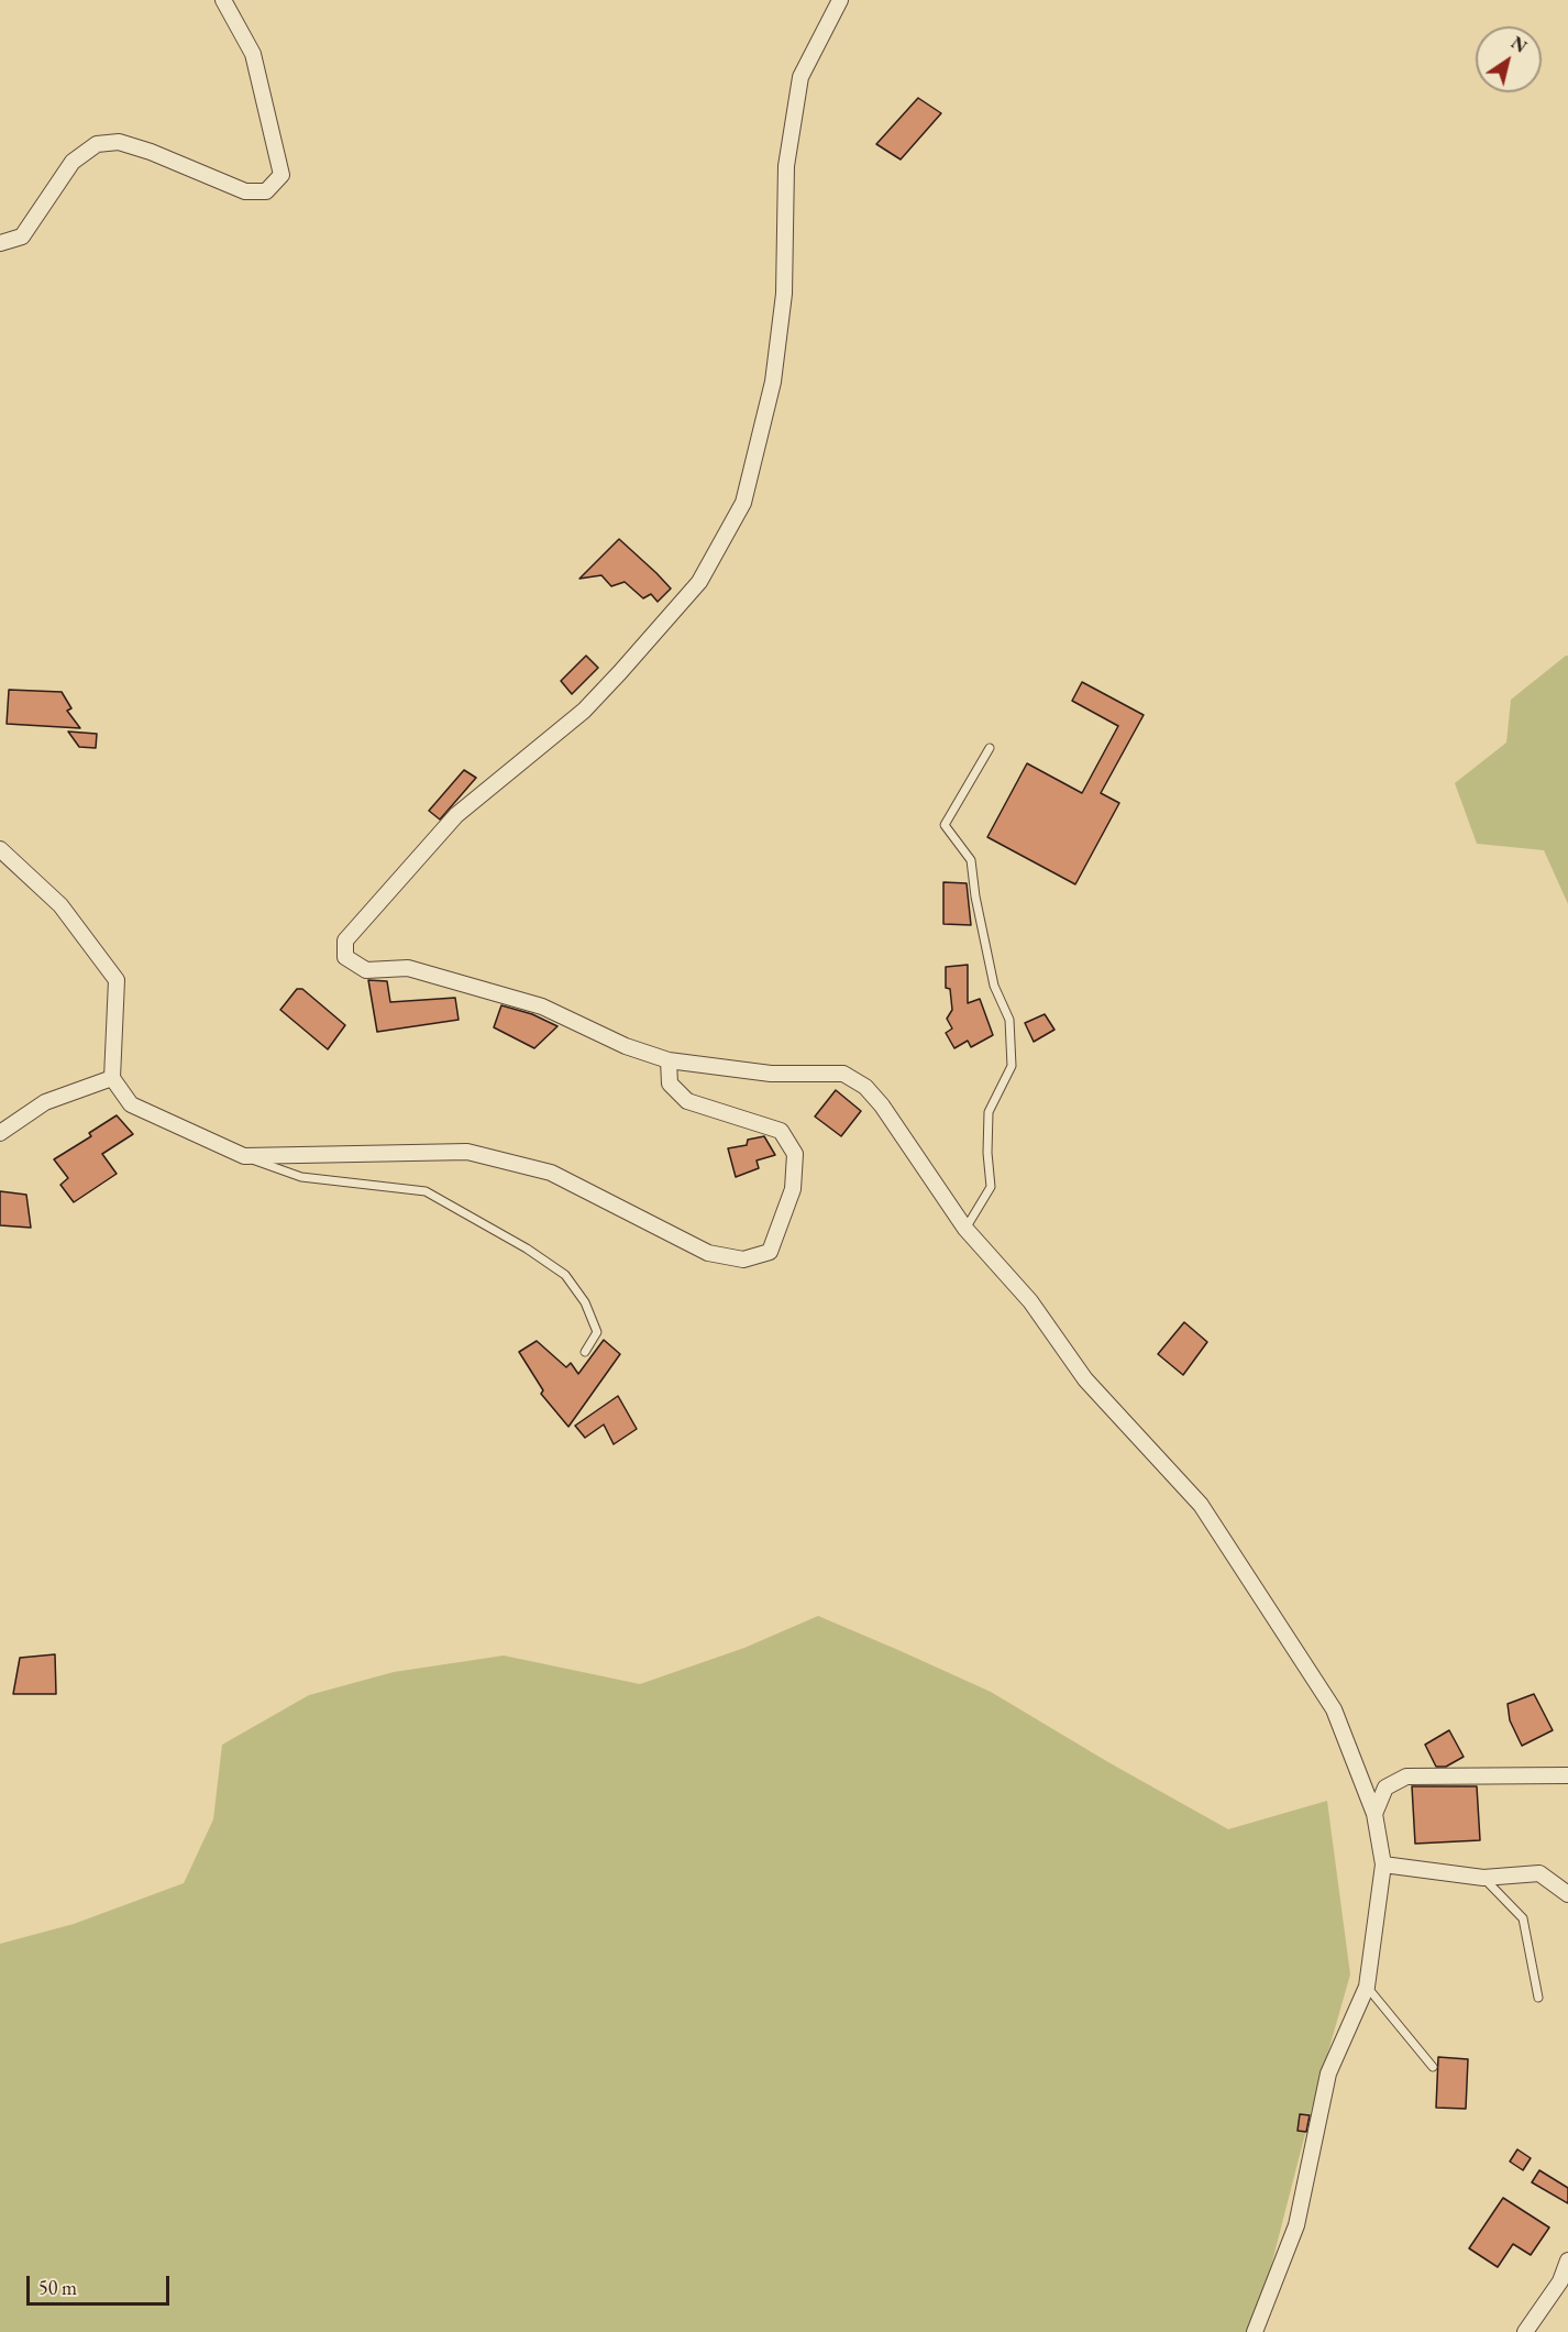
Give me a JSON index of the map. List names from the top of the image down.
{
  "scale_bar": "50 m",
  "north": "top right"
}
